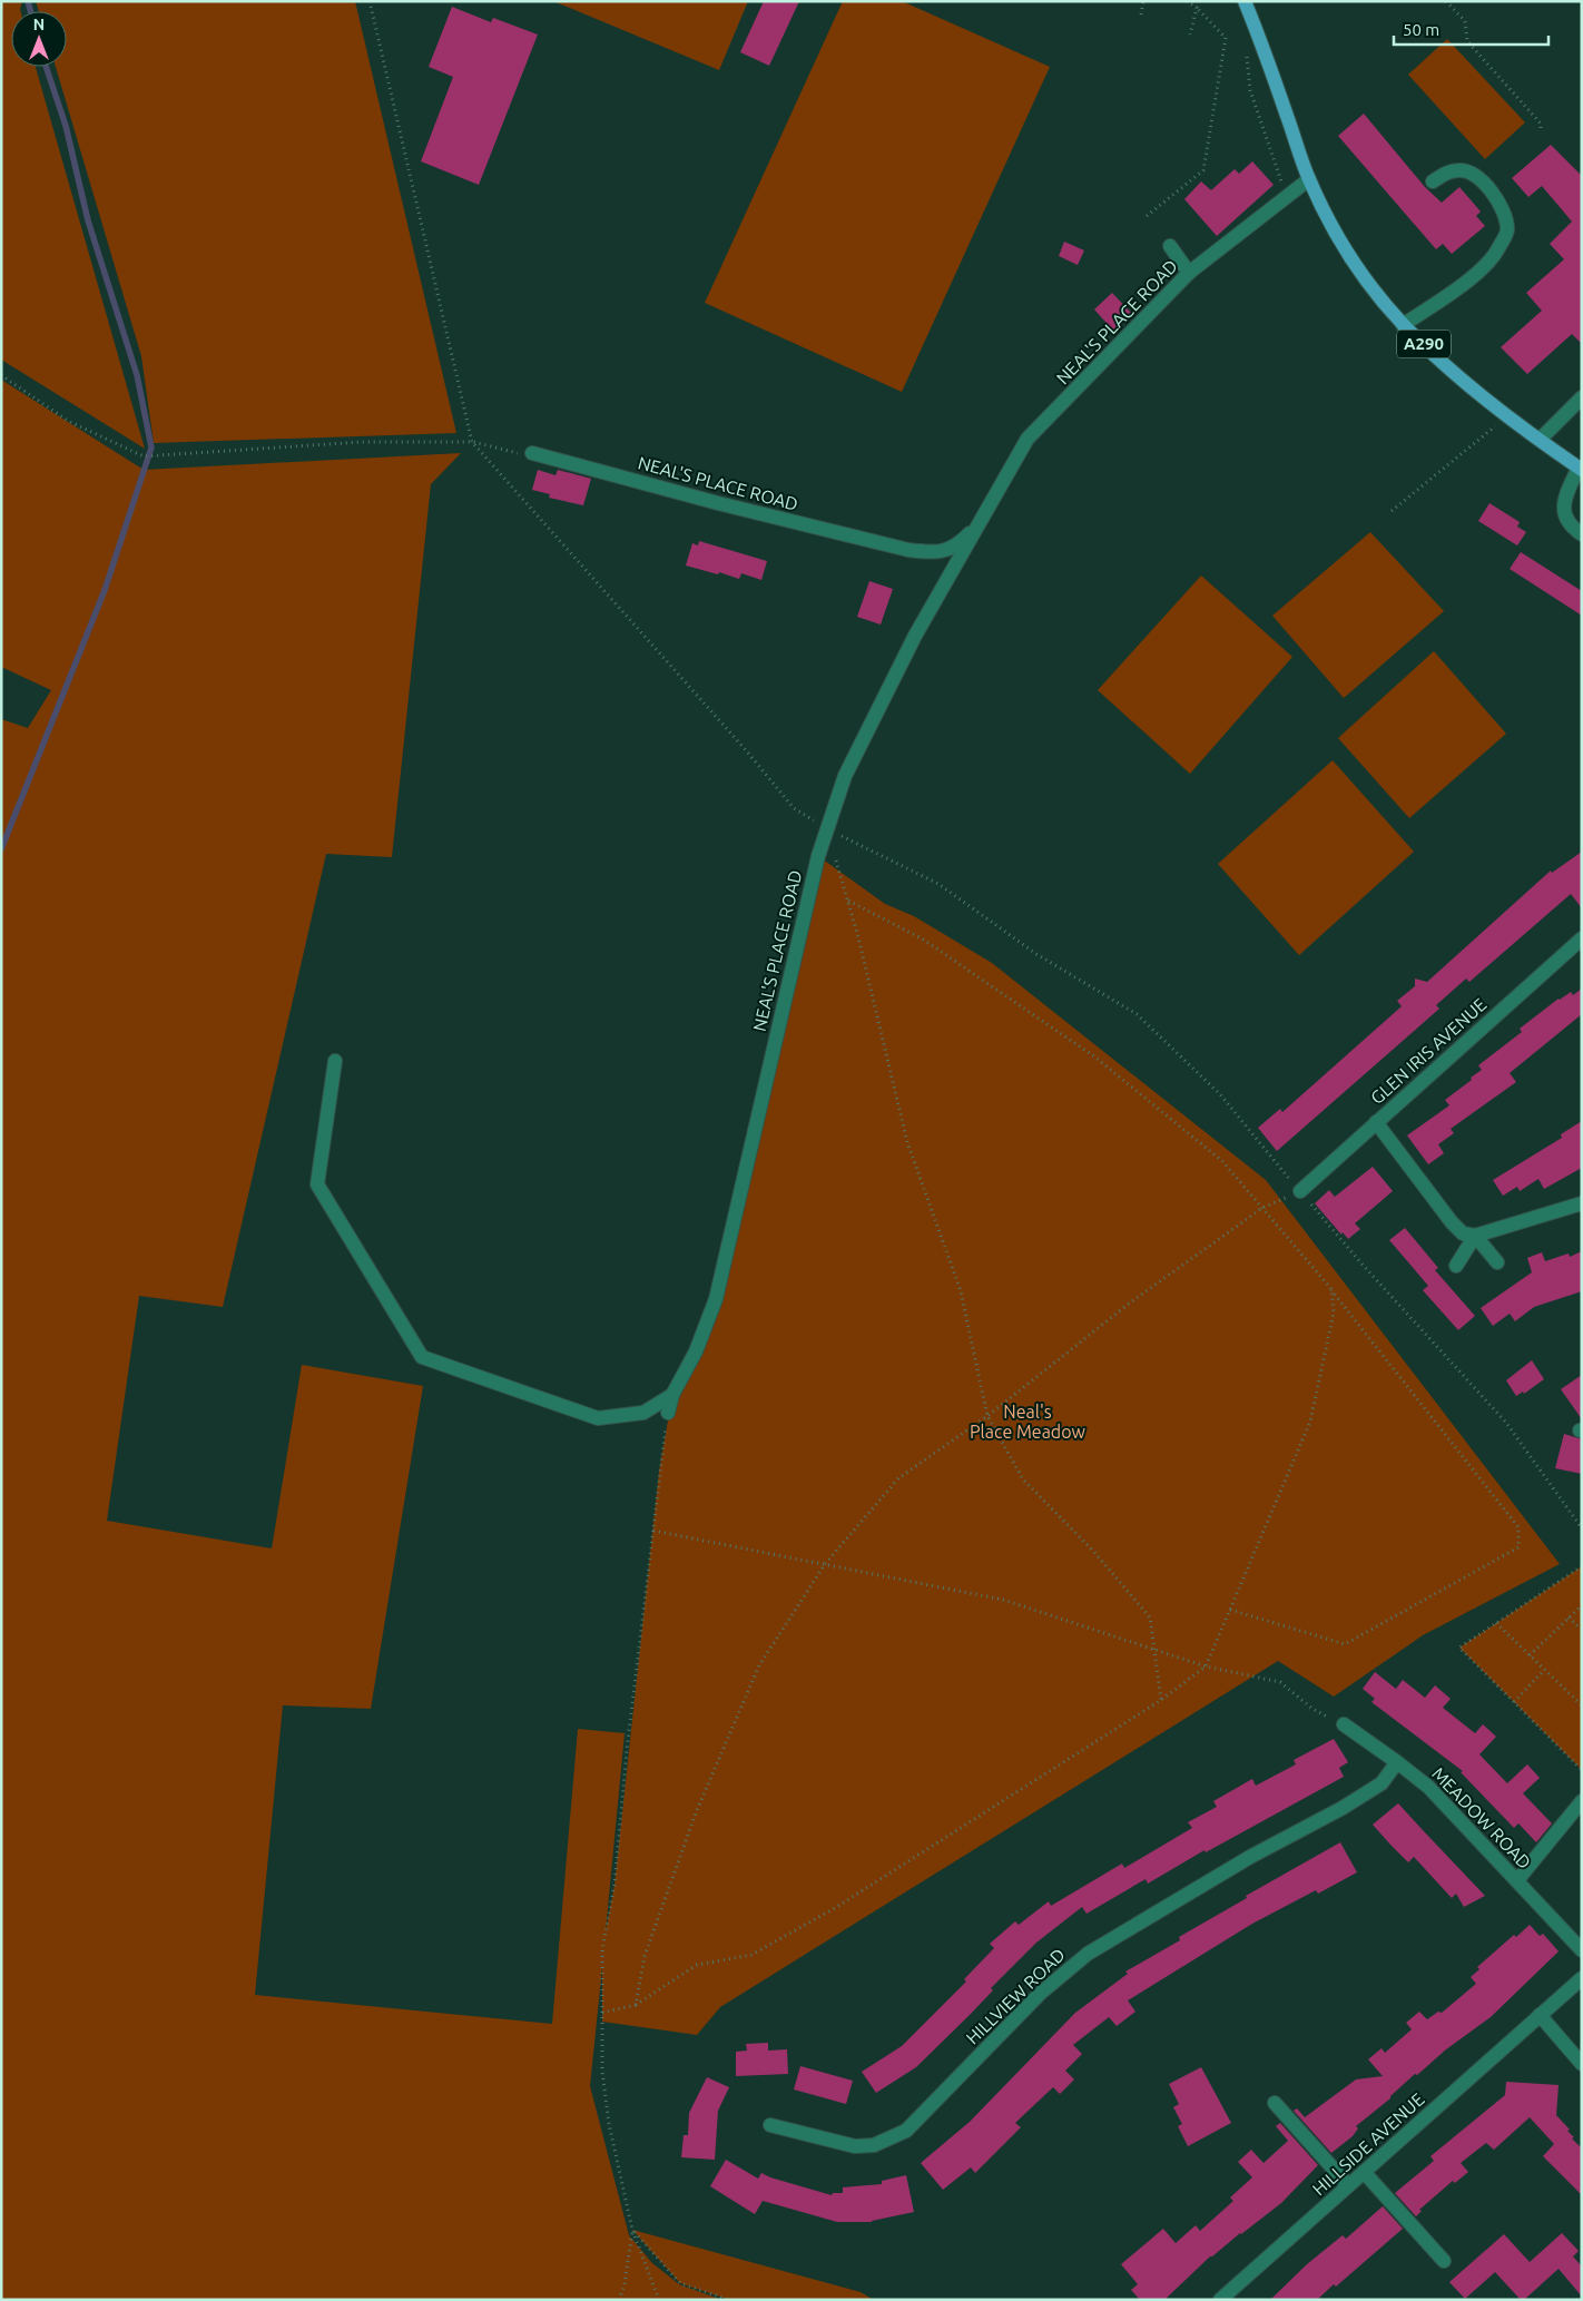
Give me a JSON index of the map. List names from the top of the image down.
{
  "streets": {
    "main road": ["A290"],
    "street": [
      "NEAL'S PLACE ROAD",
      "GLEN IRIS AVENUE",
      "MEADOW ROAD",
      "HILLVIEW ROAD",
      "HILLSIDE AVENUE"
    ]
  },
  "crossings": [
    ["NEAL'S PLACE ROAD", "A290"],
    ["MEADOW ROAD", "HILLVIEW ROAD"]
  ],
  "parks": ["Neal's Place Meadow"],
  "scale_bar": "50 m",
  "north": "top"
}
